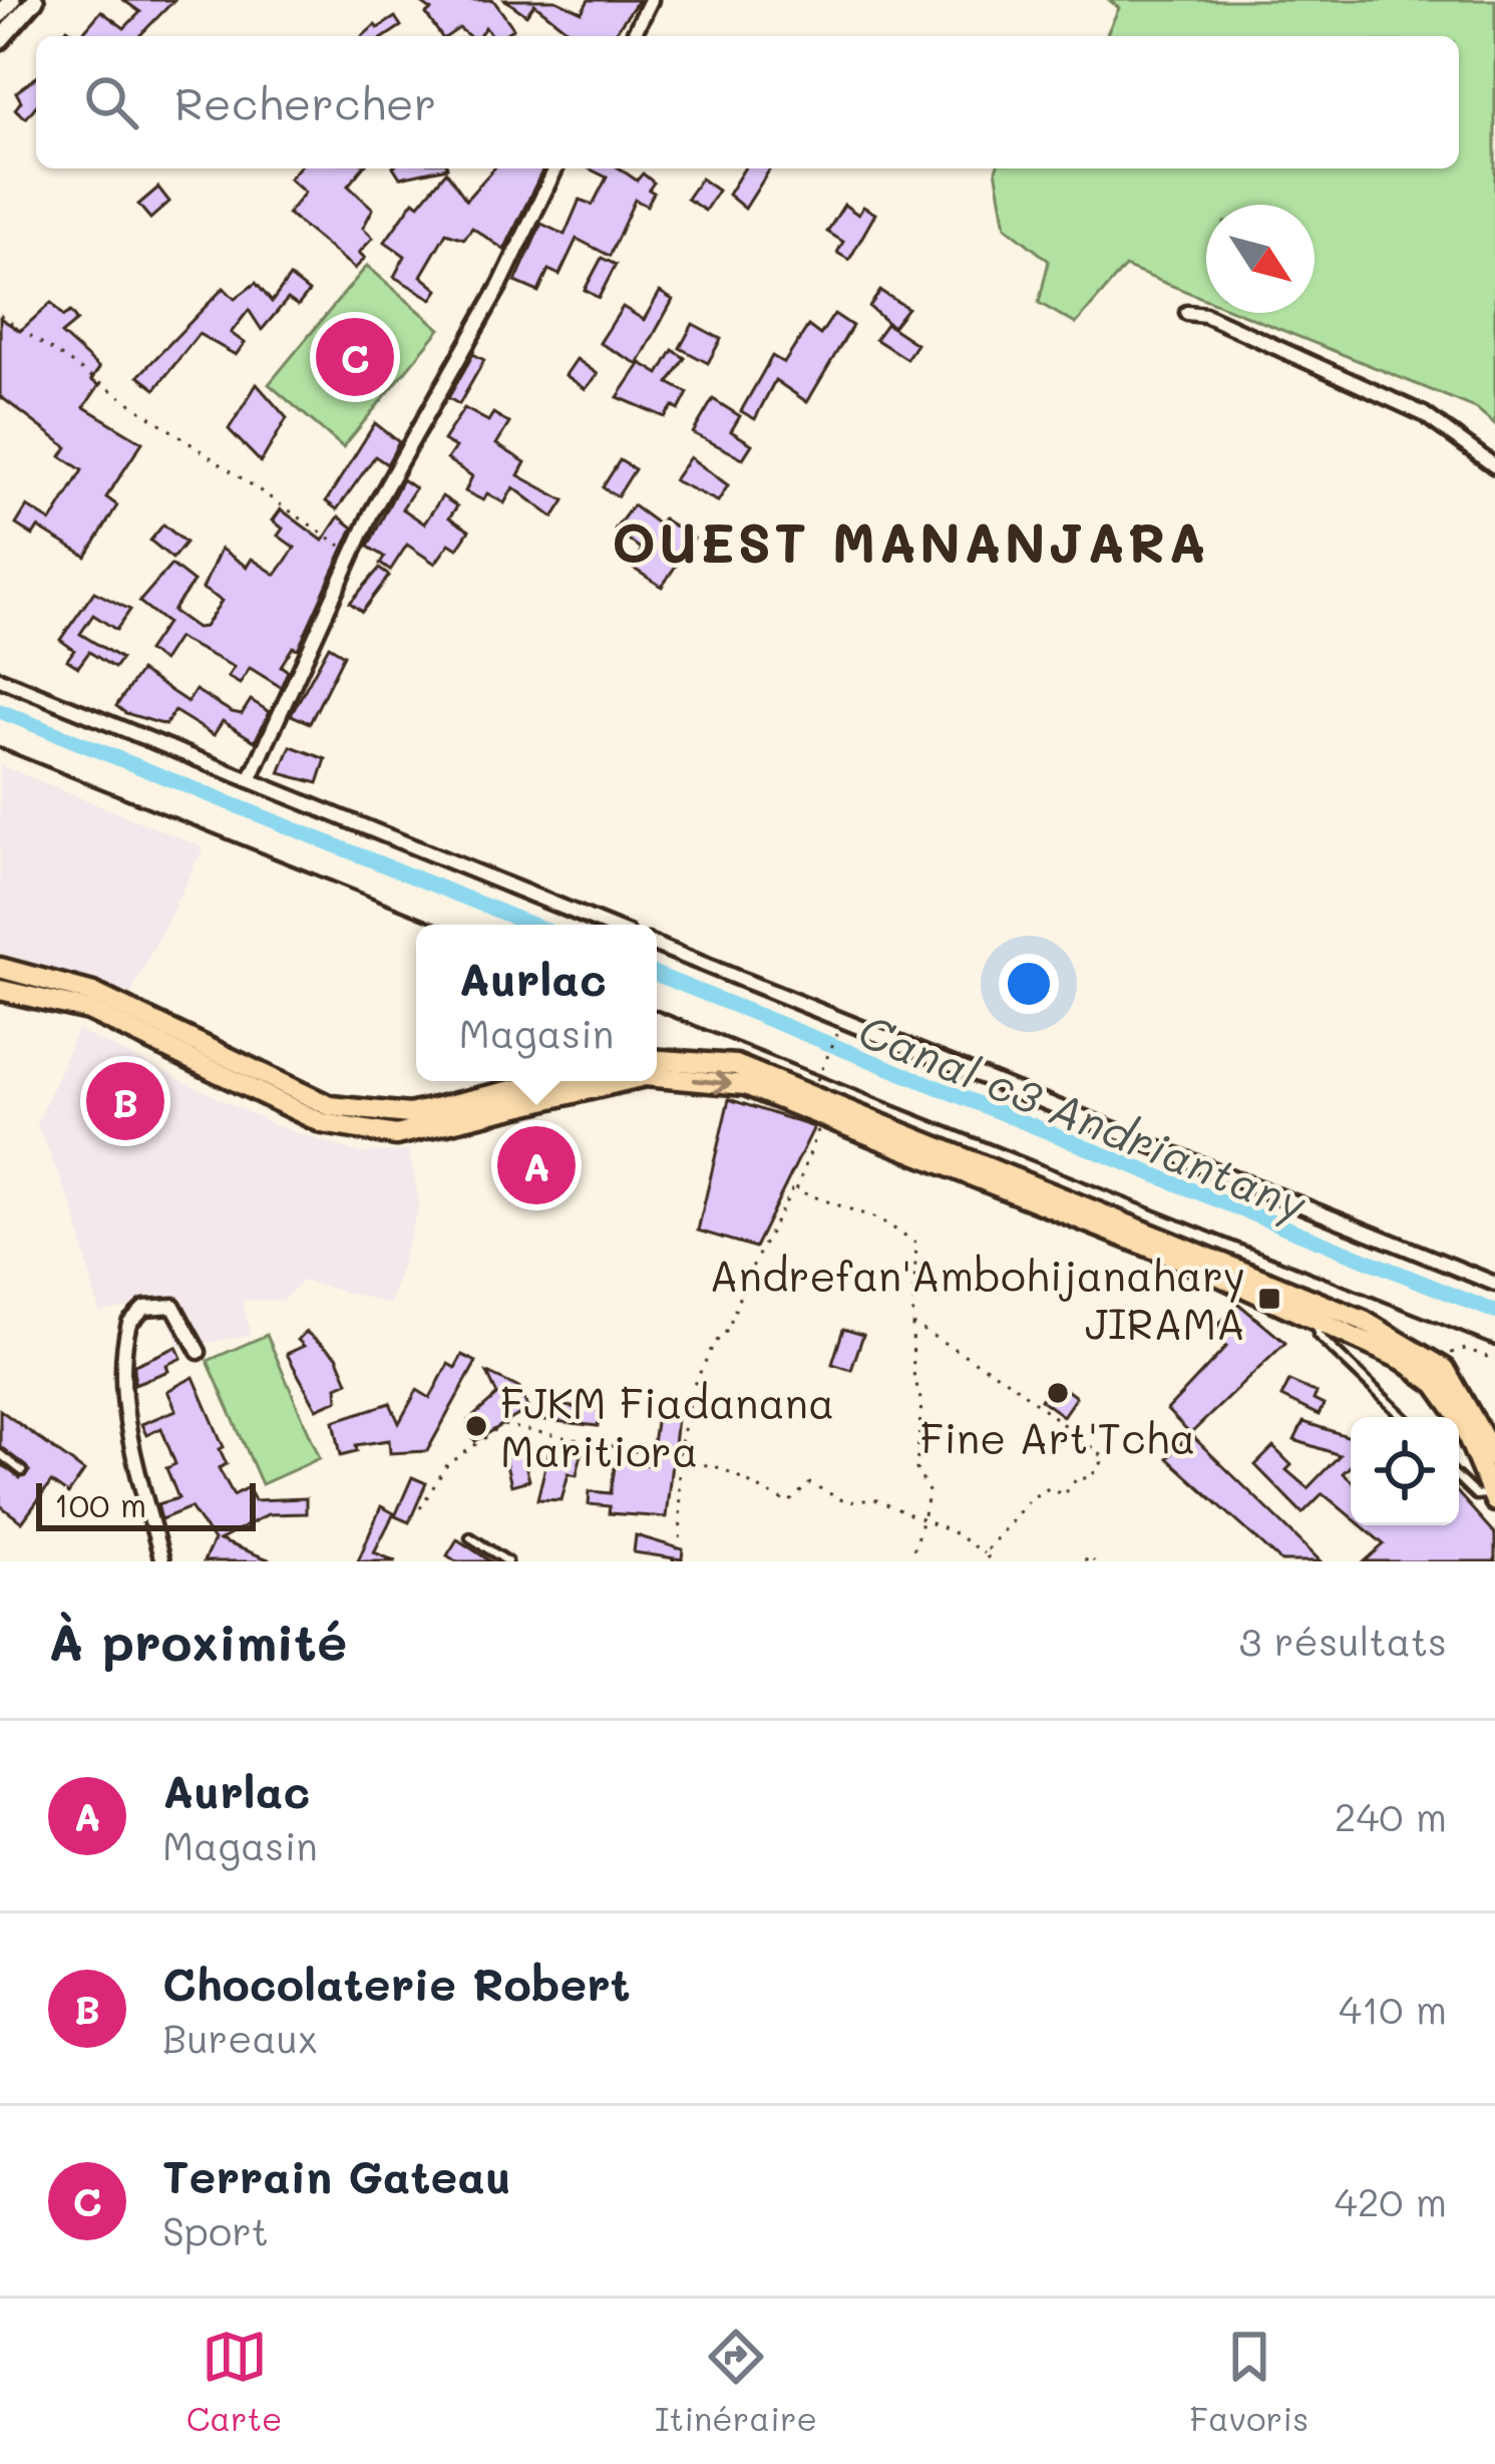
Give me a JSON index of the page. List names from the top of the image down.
{
  "districts": ["OUEST MANANJARA"],
  "water": ["Canal c3 Andriantany"],
  "places": {
    "transit": ["Andrefan'Ambohijanahary JIRAMA"],
    "other": ["Fine Art'Tcha", "FJKM Fiadanana Maritiora"]
  },
  "scale_bar": "100 m",
  "north": "bottom right",
  "page": {
    "search": "Rechercher",
    "pins": ["C", "B", "A"],
    "popup": ["Aurlac", "Magasin"],
    "scale": "100 m",
    "heading": ["À proximité", "3 résultats"],
    "list": [
      {
        "mark": "A",
        "name": "Aurlac",
        "note": "Magasin",
        "value": "240 m"
      },
      {
        "mark": "B",
        "name": "Chocolaterie Robert",
        "note": "Bureaux",
        "value": "410 m"
      },
      {
        "mark": "C",
        "name": "Terrain Gateau",
        "note": "Sport",
        "value": "420 m"
      }
    ],
    "nav": ["Carte", "Itinéraire", "Favoris"]
  }
}
